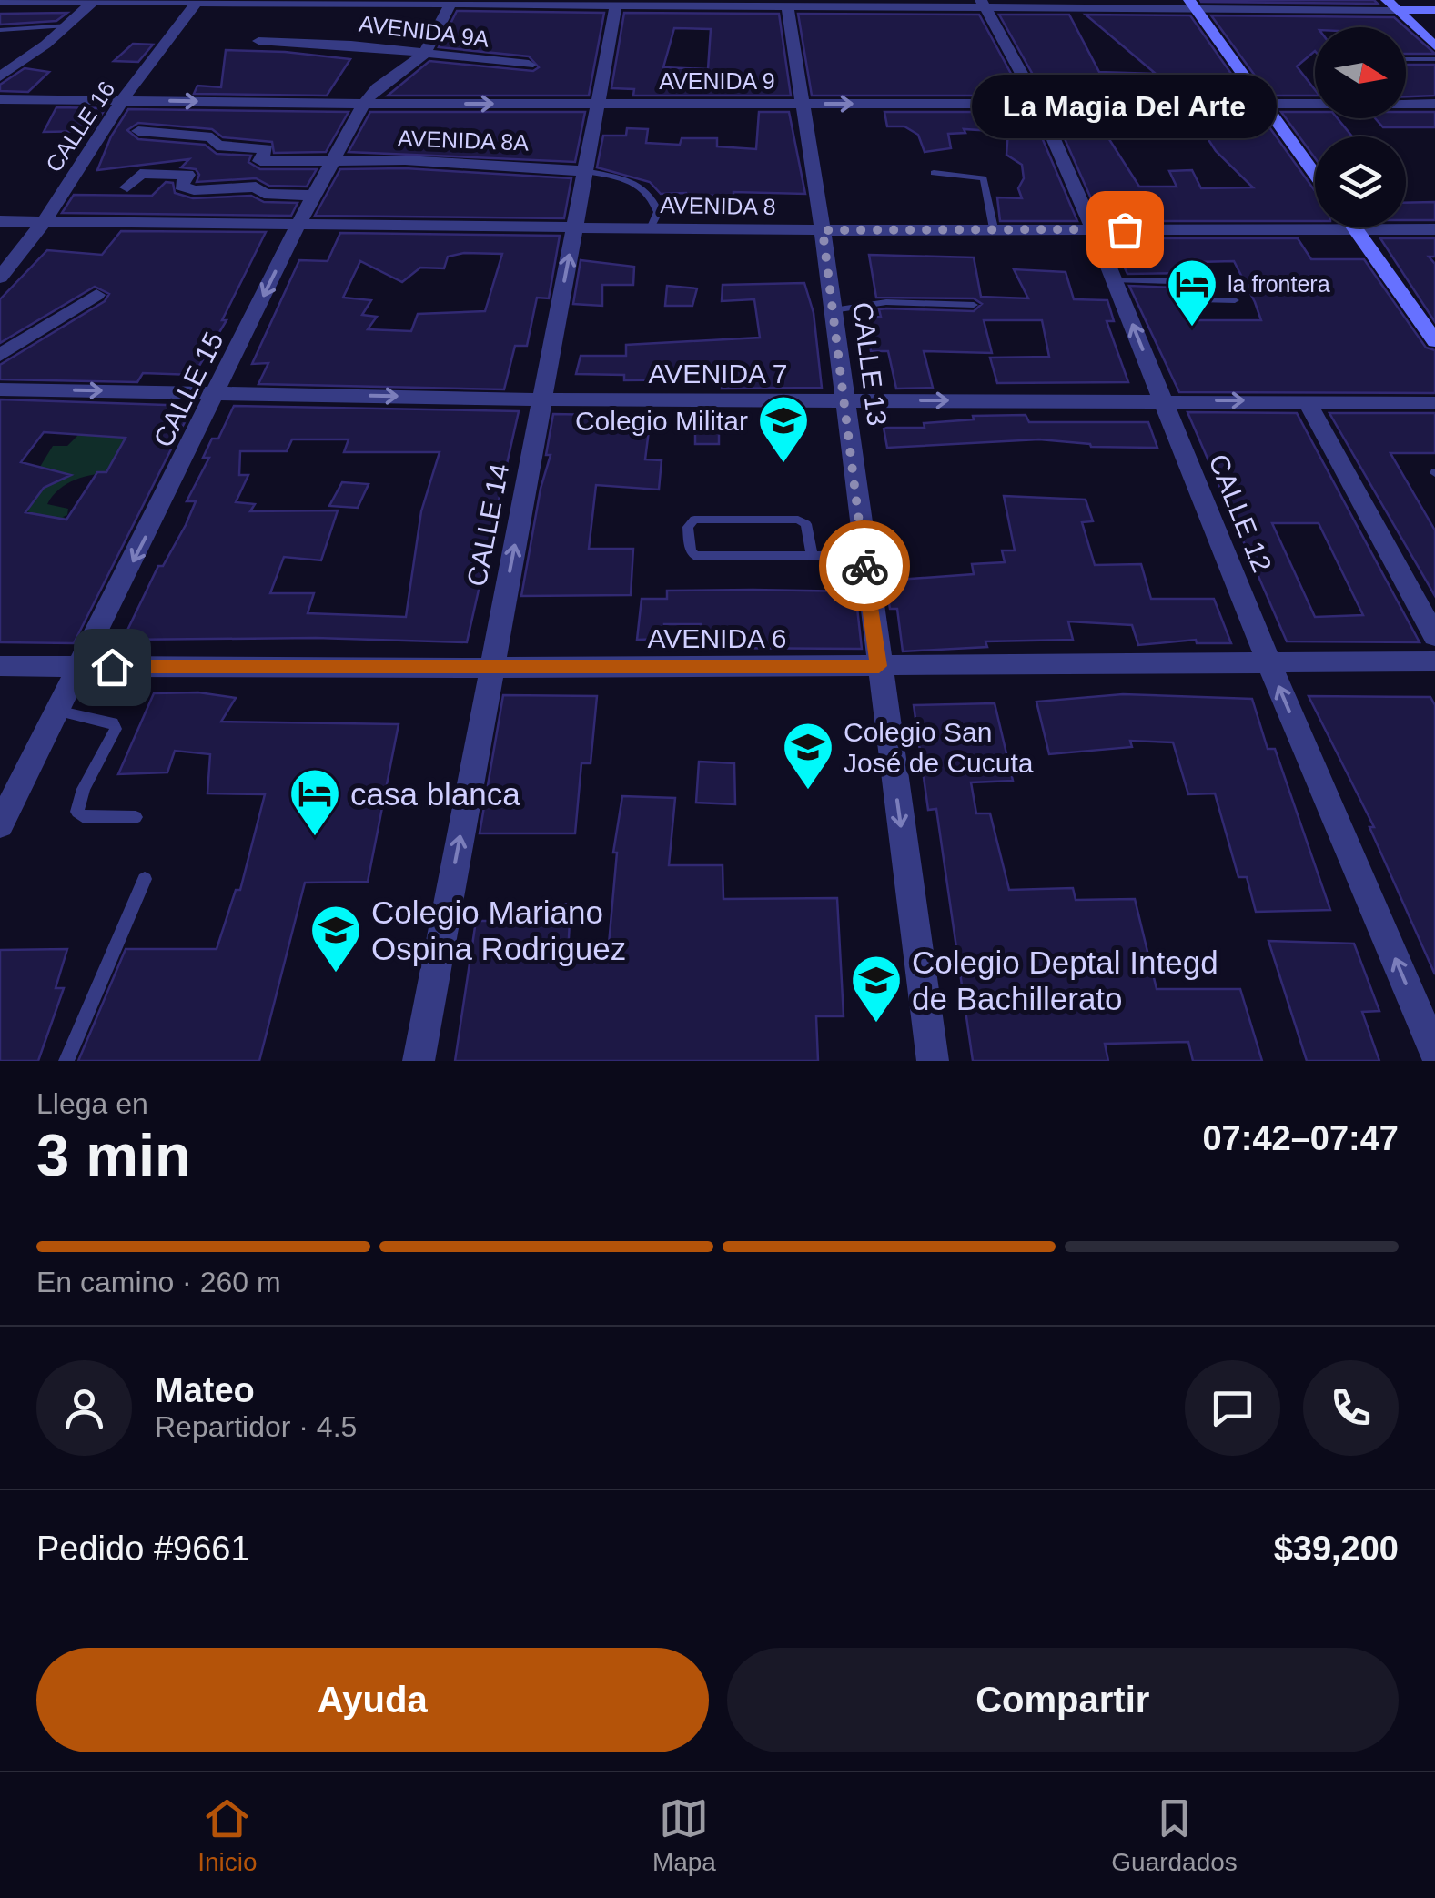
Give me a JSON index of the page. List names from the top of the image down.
{
  "streets": {
    "street": [
      "AVENIDA 9A",
      "AVENIDA 9",
      "CALLE 16",
      "AVENIDA 8A",
      "AVENIDA 8",
      "CALLE 13",
      "AVENIDA 7",
      "CALLE 15",
      "CALLE 12",
      "CALLE 14",
      "AVENIDA 6"
    ]
  },
  "crossings": [
    ["AVENIDA 9A", "CALLE 15"],
    ["AVENIDA 9", "CALLE 16"],
    ["AVENIDA 9", "CALLE 13"],
    ["AVENIDA 9", "CALLE 15"],
    ["AVENIDA 9", "CALLE 12"],
    ["AVENIDA 9", "CALLE 14"],
    ["CALLE 16", "AVENIDA 8"],
    ["AVENIDA 8A", "AVENIDA 8"],
    ["AVENIDA 8A", "CALLE 15"],
    ["AVENIDA 8A", "CALLE 14"],
    ["AVENIDA 8", "CALLE 13"],
    ["AVENIDA 8", "CALLE 15"],
    ["AVENIDA 8", "CALLE 12"],
    ["AVENIDA 8", "CALLE 14"],
    ["CALLE 13", "AVENIDA 7"],
    ["CALLE 13", "AVENIDA 6"],
    ["AVENIDA 7", "CALLE 15"],
    ["AVENIDA 7", "CALLE 12"],
    ["AVENIDA 7", "CALLE 14"],
    ["CALLE 15", "AVENIDA 6"],
    ["CALLE 12", "AVENIDA 6"],
    ["CALLE 14", "AVENIDA 6"]
  ],
  "one_way": [
    "CALLE 13",
    "AVENIDA 7",
    "CALLE 15",
    "CALLE 12",
    "CALLE 14"
  ],
  "places": {
    "other": ["La Magia Del Arte"],
    "hotel": ["la frontera", "casa blanca"],
    "school or university": [
      "Colegio Militar",
      "Colegio San José de Cucuta",
      "Colegio Mariano Ospina Rodriguez",
      "Colegio Deptal Integd de Bachillerato"
    ]
  },
  "north": "right",
  "page": {
    "bubble": "La Magia Del Arte",
    "heading": ["3 min", "Llega en", "07:42–07:47"],
    "panel": [
      "Mateo",
      "Repartidor · 4.5",
      "Pedido #9661",
      "$39,200"
    ],
    "bar": "En camino · 260 m",
    "buttons": ["Ayuda", "Compartir"],
    "tabs": ["Inicio", "Mapa", "Guardados"]
  }
}
